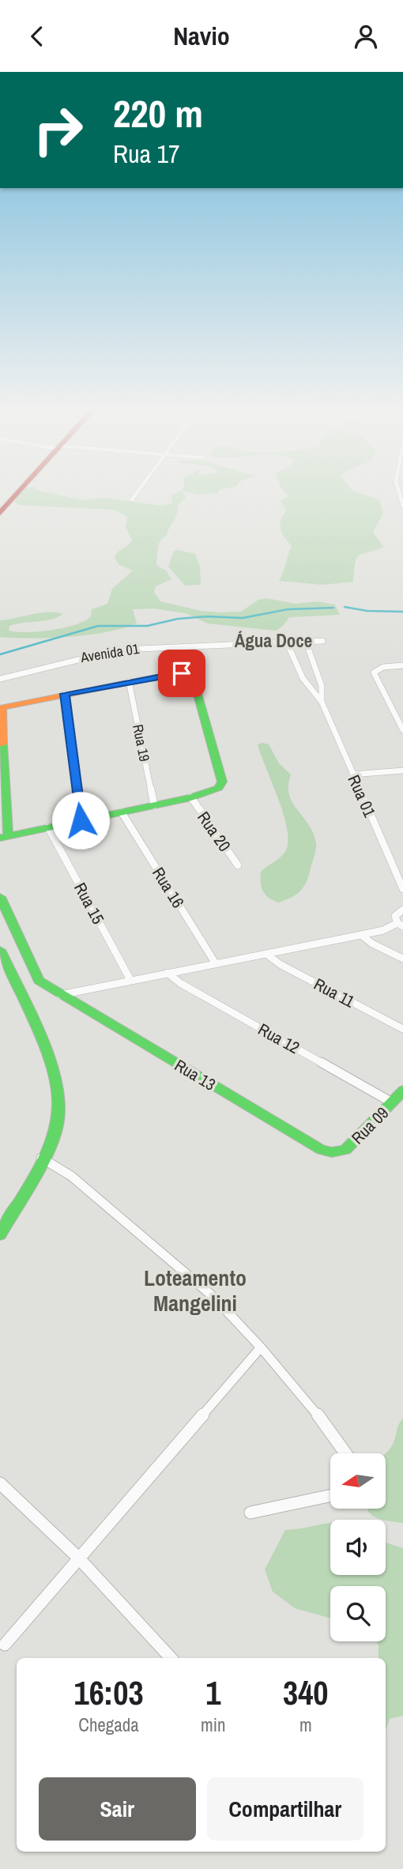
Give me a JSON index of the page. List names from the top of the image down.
{
  "streets": {
    "street": [
      "Avenida 01",
      "Rua 19",
      "Rua 01",
      "Rua 20",
      "Rua 16",
      "Rua 15",
      "Rua 11",
      "Rua 12",
      "Rua 13",
      "Rua 09"
    ]
  },
  "crossings": [
    ["Rua 12", "Rua 09"],
    ["Rua 13", "Rua 09"]
  ],
  "districts": ["Água Doce", "Loteamento Mangelini"],
  "north": "left",
  "page": {
    "header": "Navio",
    "turn": ["220 m", "Rua 17"],
    "eta": [
      "16:03",
      "Chegada",
      "1",
      "min",
      "340",
      "m"
    ],
    "buttons": ["Sair", "Compartilhar"]
  }
}
